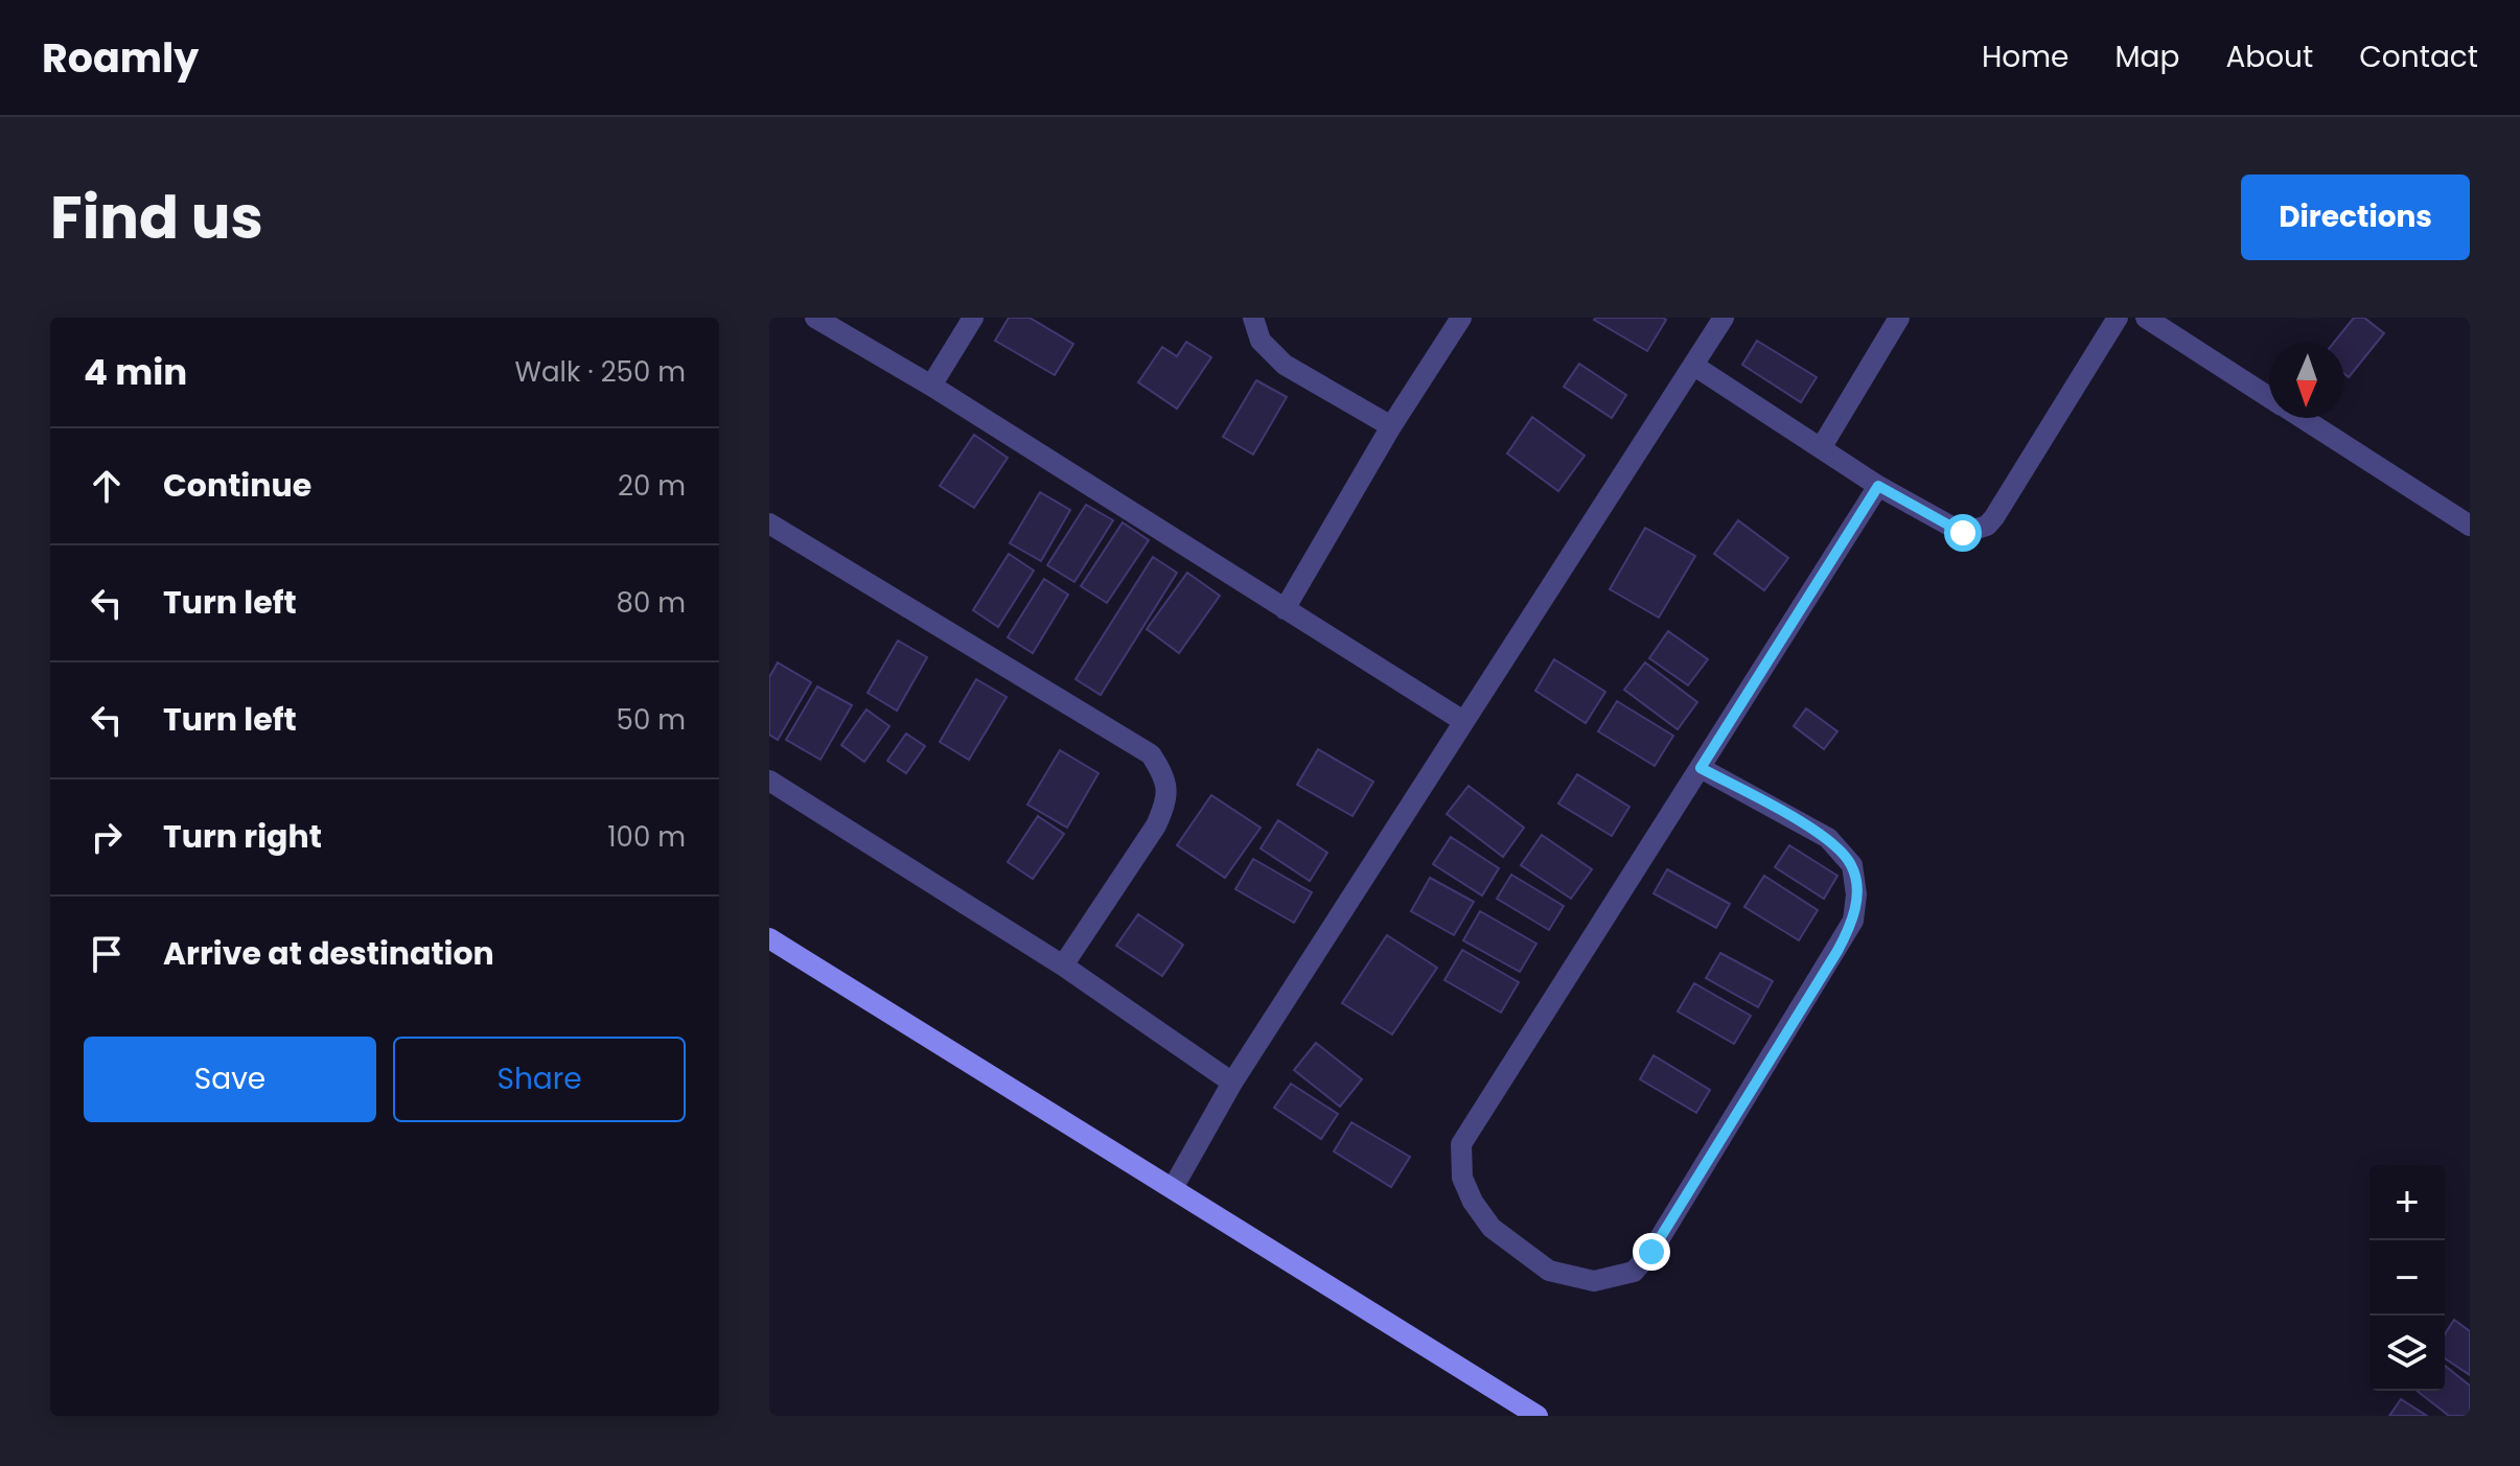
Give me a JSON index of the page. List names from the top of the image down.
{
  "north": "bottom",
  "page": {
    "header": "Roamly",
    "nav": [
      "Home",
      "Map",
      "About",
      "Contact"
    ],
    "title": "Find us",
    "buttons": [
      "Directions",
      ["Save", "Share"]
    ],
    "heading": ["4 min", "Walk · 250 m"],
    "list": [
      ["Continue", "20 m"],
      ["Turn left", "80 m"],
      ["Turn left", "50 m"],
      ["Turn right", "100 m"],
      "Arrive at destination"
    ],
    "map_buttons": ["+", "−"]
  }
}
